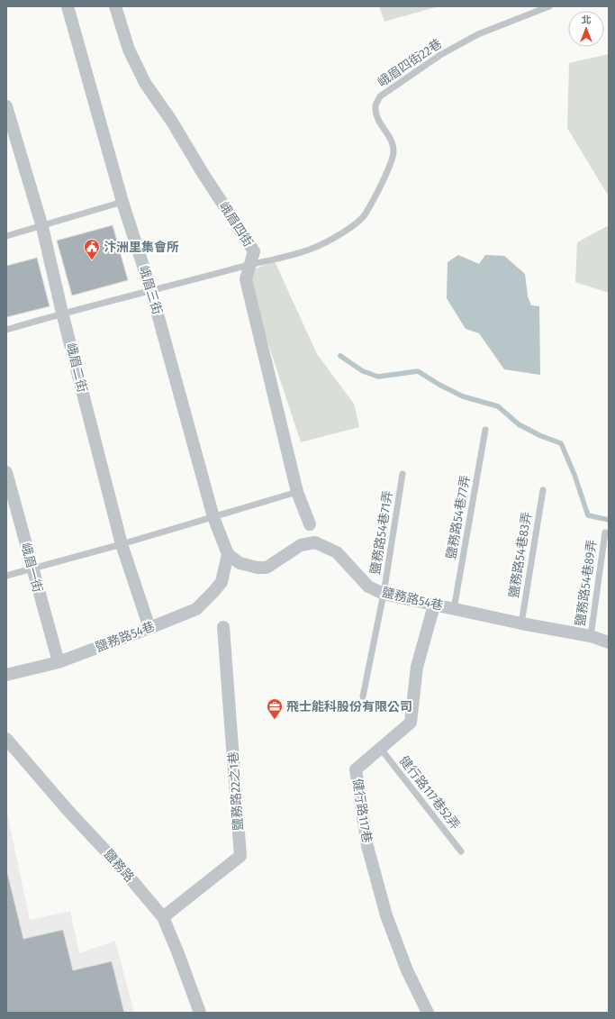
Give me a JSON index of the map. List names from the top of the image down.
{
  "streets": {
    "street": [
      "峨眉四街",
      "峨眉三街",
      "峨眉二街",
      "峨眉一街",
      "鹽務路54巷",
      "鹽務路22之1巷",
      "健行路117巷",
      "鹽務路"
    ],
    "lane": [
      "峨眉四街22巷",
      "鹽務路54巷77弄",
      "鹽務路54巷71弄",
      "鹽務路54巷83弄",
      "鹽務路54巷89弄",
      "健行路117巷52弄"
    ]
  },
  "crossings": [
    ["峨眉四街22巷", "峨眉四街"],
    ["峨眉三街", "鹽務路54巷"],
    ["峨眉二街", "鹽務路54巷"],
    ["鹽務路54巷77弄", "鹽務路54巷"],
    ["鹽務路54巷71弄", "鹽務路54巷"],
    ["鹽務路54巷83弄", "鹽務路54巷"],
    ["峨眉一街", "鹽務路54巷"],
    ["鹽務路54巷89弄", "鹽務路54巷"],
    ["鹽務路54巷", "健行路117巷"],
    ["鹽務路22之1巷", "鹽務路"],
    ["健行路117巷52弄", "健行路117巷"]
  ],
  "places": {
    "public building": ["汴洲里集會所"],
    "office": ["飛士能科股份有限公司"]
  },
  "north": "top"
}
